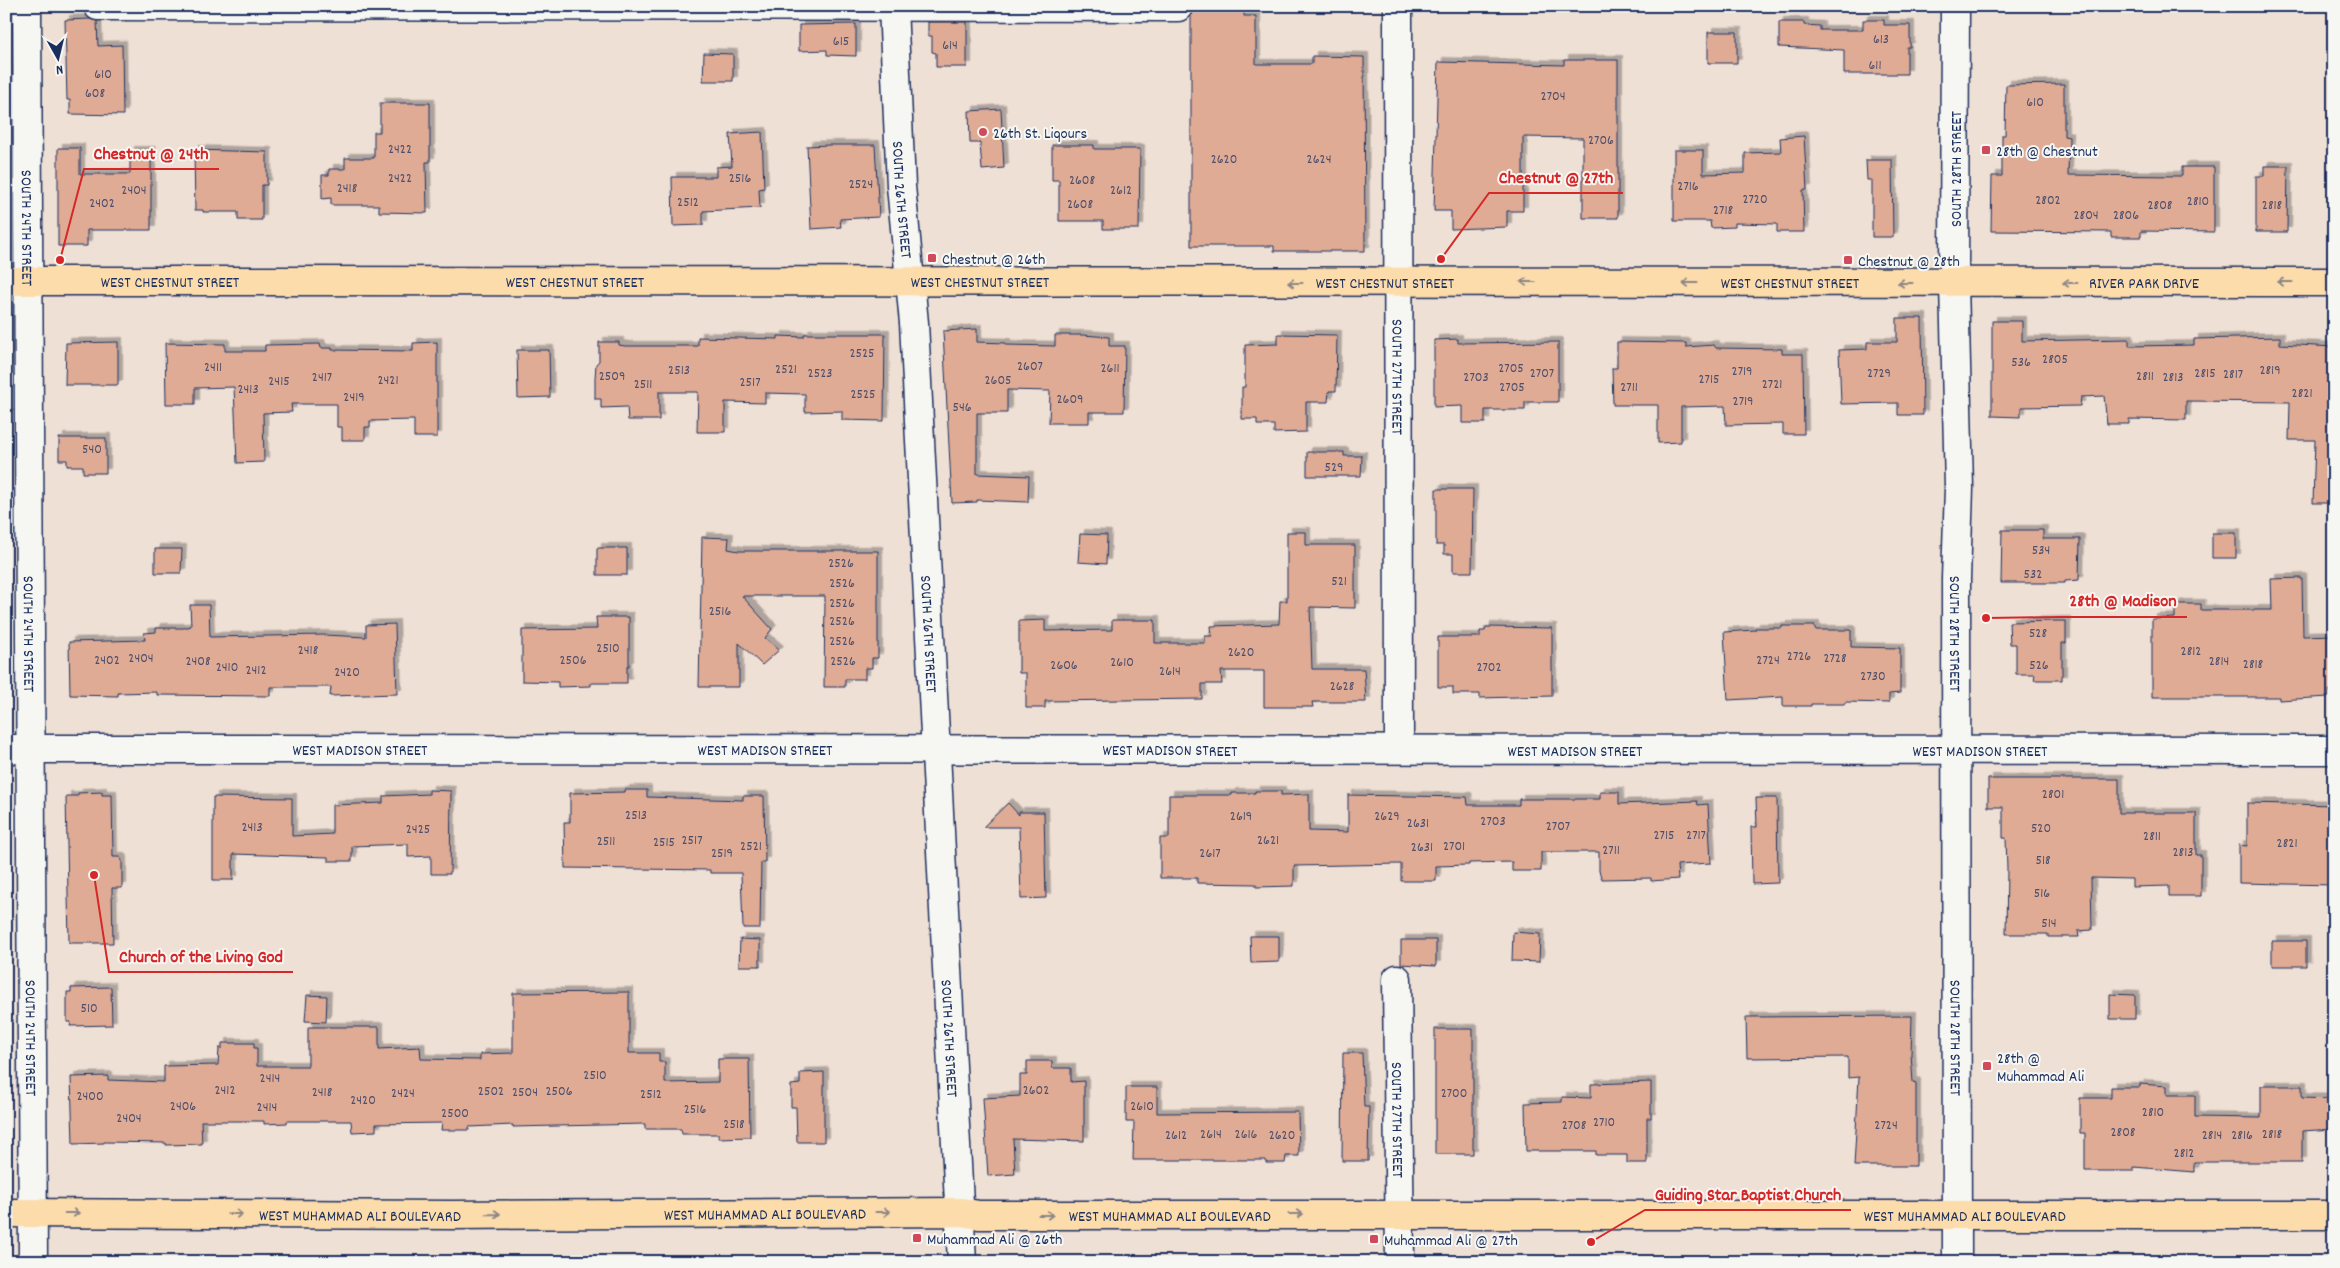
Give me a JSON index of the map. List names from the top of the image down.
{
  "streets": {
    "main road": ["WEST CHESTNUT STREET", "RIVER PARK DRIVE", "WEST MUHAMMAD ALI BOULEVARD"],
    "street": [
      "SOUTH 28TH STREET",
      "SOUTH 26TH STREET",
      "SOUTH 24TH STREET",
      "SOUTH 27TH STREET",
      "WEST MADISON STREET"
    ]
  },
  "crossings": [
    ["SOUTH 28TH STREET", "WEST CHESTNUT STREET"],
    ["SOUTH 28TH STREET", "RIVER PARK DRIVE"],
    ["SOUTH 28TH STREET", "WEST MADISON STREET"],
    ["SOUTH 28TH STREET", "WEST MUHAMMAD ALI BOULEVARD"],
    ["SOUTH 26TH STREET", "WEST CHESTNUT STREET"],
    ["SOUTH 26TH STREET", "WEST MADISON STREET"],
    ["SOUTH 26TH STREET", "WEST MUHAMMAD ALI BOULEVARD"],
    ["SOUTH 24TH STREET", "WEST CHESTNUT STREET"],
    ["SOUTH 24TH STREET", "WEST MADISON STREET"],
    ["SOUTH 24TH STREET", "WEST MUHAMMAD ALI BOULEVARD"],
    ["WEST CHESTNUT STREET", "RIVER PARK DRIVE"],
    ["WEST CHESTNUT STREET", "SOUTH 27TH STREET"],
    ["SOUTH 27TH STREET", "WEST MADISON STREET"],
    ["SOUTH 27TH STREET", "WEST MUHAMMAD ALI BOULEVARD"]
  ],
  "one_way": ["WEST CHESTNUT STREET", "RIVER PARK DRIVE", "WEST MUHAMMAD ALI BOULEVARD"],
  "places": {
    "other": [
      "26th St. Liqours",
      "Chestnut @ 27th",
      "Chestnut @ 24th",
      "28th @ Madison",
      "Church of the Living God",
      "Guiding Star Baptist Church"
    ],
    "transit": [
      "28th @ Chestnut",
      "Chestnut @ 26th",
      "Chestnut @ 28th",
      "28th @ Muhammad Ali",
      "Muhammad Ali @ 26th",
      "Muhammad Ali @ 27th"
    ]
  },
  "house_numbers": [
    "613",
    "615",
    "614",
    "611",
    "610",
    "608",
    "2704",
    "610",
    "2706",
    "2422",
    "2620",
    "2624",
    "2422",
    "2516",
    "2608",
    "2524",
    "2716",
    "2418",
    "2404",
    "2612",
    "2720",
    "2802",
    "2810",
    "2512",
    "2402",
    "2608",
    "2808",
    "2818",
    "2718",
    "2804",
    "2806",
    "2525",
    "2805",
    "536",
    "2607",
    "2411",
    "2611",
    "2705",
    "2521",
    "2513",
    "2819",
    "2719",
    "2523",
    "2707",
    "2729",
    "2815",
    "2817",
    "2509",
    "2811",
    "2417",
    "2703",
    "2813",
    "2715",
    "2421",
    "2605",
    "2415",
    "2517",
    "2511",
    "2721",
    "2705",
    "2711",
    "2413",
    "2821",
    "2525",
    "2419",
    "2609",
    "2719",
    "546",
    "540",
    "529",
    "534",
    "2526",
    "532",
    "521",
    "2526",
    "2526",
    "2516",
    "2526",
    "528",
    "2526",
    "2510",
    "2418",
    "2812",
    "2620",
    "2726",
    "2404",
    "2728",
    "2402",
    "2506",
    "2724",
    "2408",
    "2526",
    "2814",
    "2610",
    "2818",
    "2606",
    "526",
    "2410",
    "2702",
    "2412",
    "2614",
    "2420",
    "2730",
    "2628",
    "2801",
    "2513",
    "2619",
    "2629",
    "2703",
    "2631",
    "2707",
    "2413",
    "520",
    "2425",
    "2715",
    "2717",
    "2811",
    "2517",
    "2621",
    "2511",
    "2515",
    "2821",
    "2521",
    "2701",
    "2631",
    "2711",
    "2813",
    "2519",
    "2617",
    "518",
    "516",
    "514",
    "510",
    "2510",
    "2414",
    "2412",
    "2602",
    "2502",
    "2506",
    "2418",
    "2504",
    "2424",
    "2700",
    "2512",
    "2400",
    "2420",
    "2406",
    "2610",
    "2414",
    "2516",
    "2810",
    "2500",
    "2404",
    "2710",
    "2518",
    "2708",
    "2724",
    "2808",
    "2614",
    "2616",
    "2818",
    "2612",
    "2620",
    "2814",
    "2816",
    "2812"
  ],
  "north": "bottom"
}
